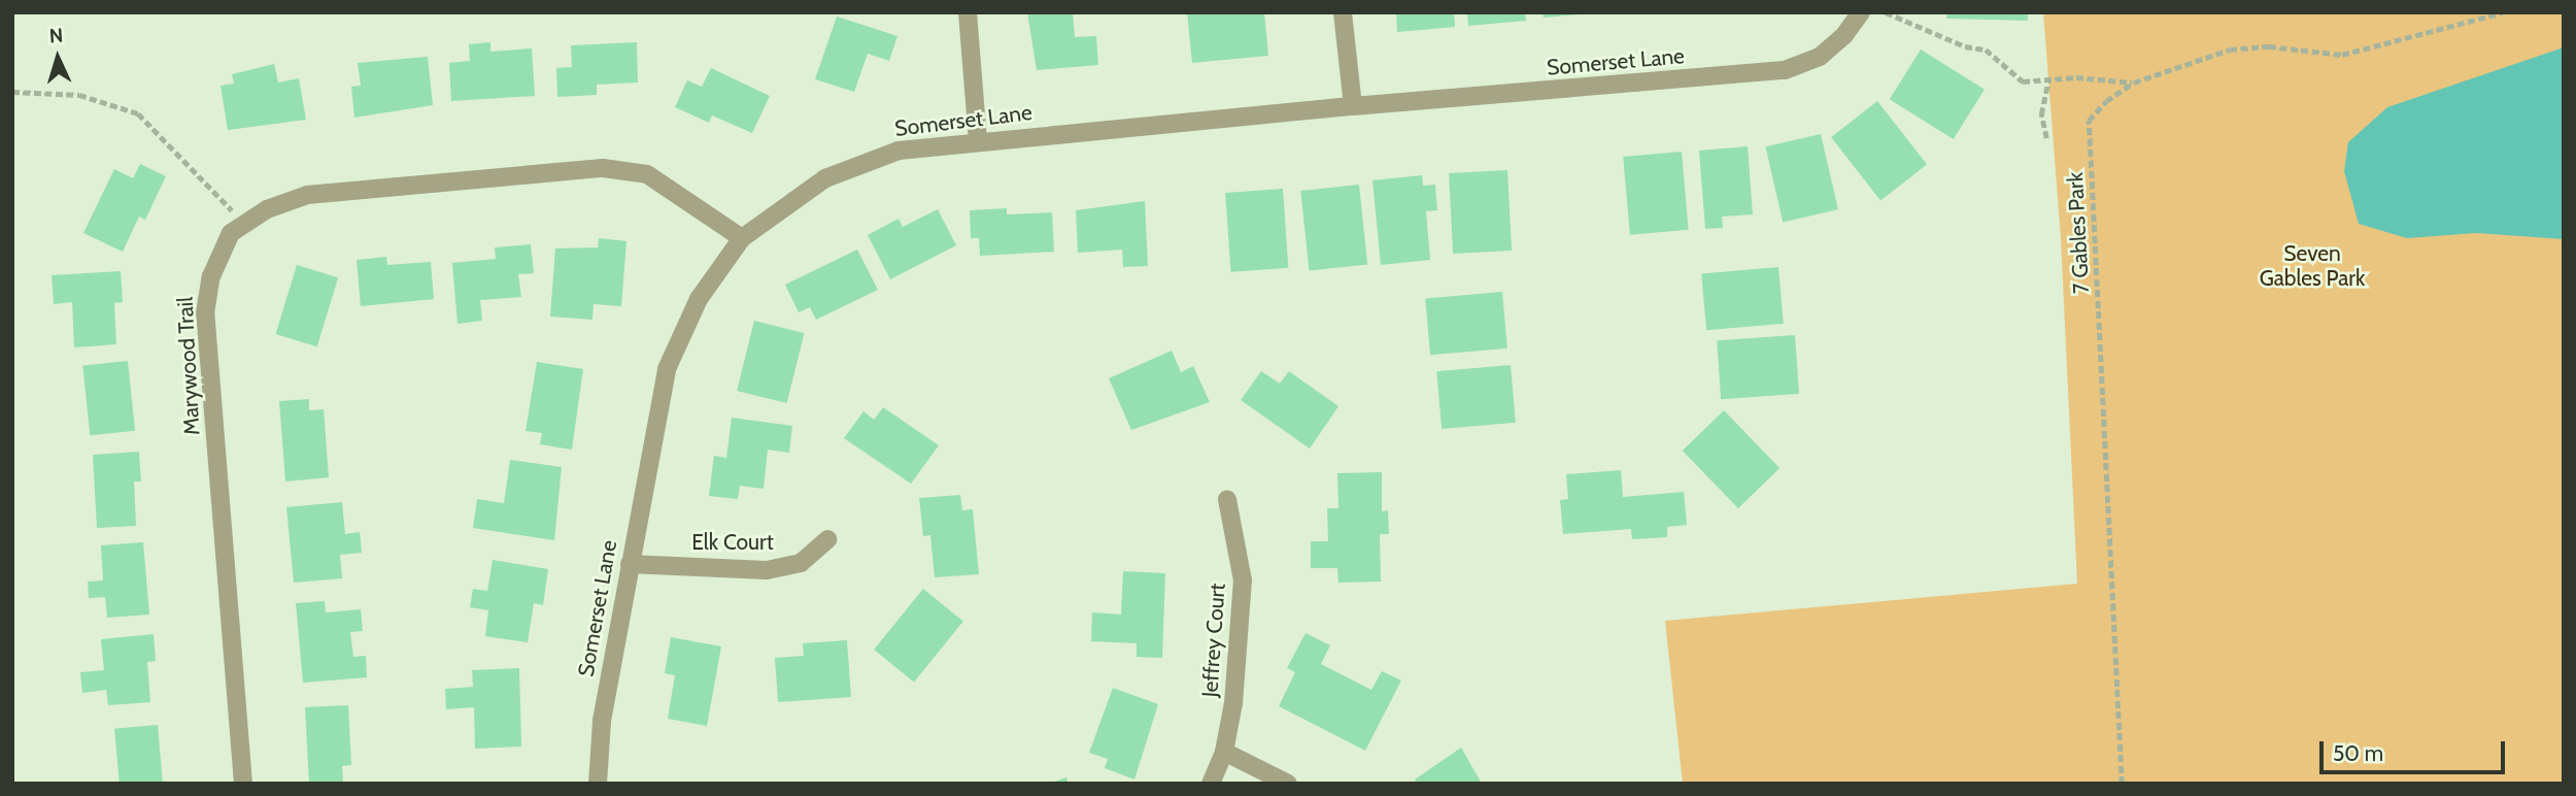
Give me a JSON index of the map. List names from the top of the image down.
{
  "streets": {
    "street": [
      "Somerset Lane",
      "Marywood Trail",
      "Elk Court",
      "Jeffrey Court"
    ],
    "path": ["7 Gables Park"]
  },
  "crossings": [
    ["Somerset Lane", "Marywood Trail"],
    ["Somerset Lane", "Elk Court"]
  ],
  "parks": ["Seven Gables Park"],
  "scale_bar": "50 m",
  "north": "top"
}
